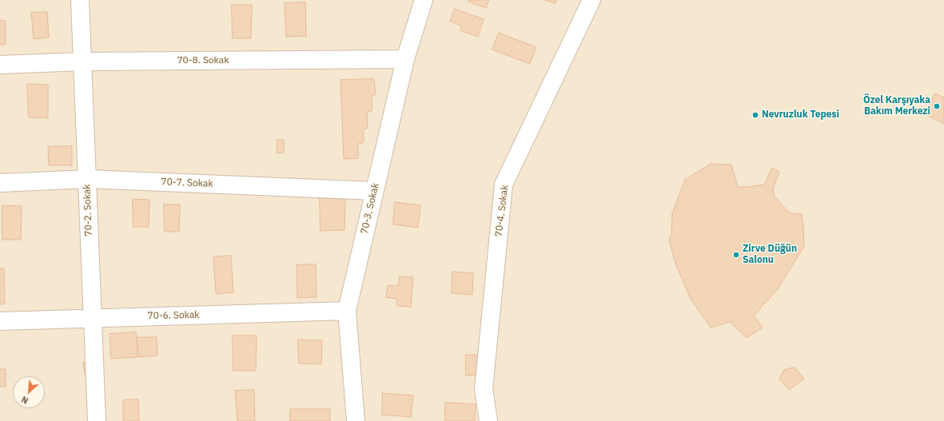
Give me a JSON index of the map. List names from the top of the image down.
{
  "streets": {
    "street": [
      "70-8. Sokak",
      "70-7. Sokak",
      "70-3. Sokak",
      "70-2. Sokak",
      "70-4. Sokak",
      "70-6. Sokak"
    ]
  },
  "crossings": [
    ["70-8. Sokak", "70-3. Sokak"],
    ["70-8. Sokak", "70-2. Sokak"],
    ["70-7. Sokak", "70-3. Sokak"],
    ["70-7. Sokak", "70-2. Sokak"],
    ["70-3. Sokak", "70-6. Sokak"],
    ["70-2. Sokak", "70-6. Sokak"]
  ],
  "places": ["Özel Karşıyaka Bakım Merkezi", "Nevruzluk Tepesi", "Zirve Düğün Salonu"],
  "north": "bottom left"
}
